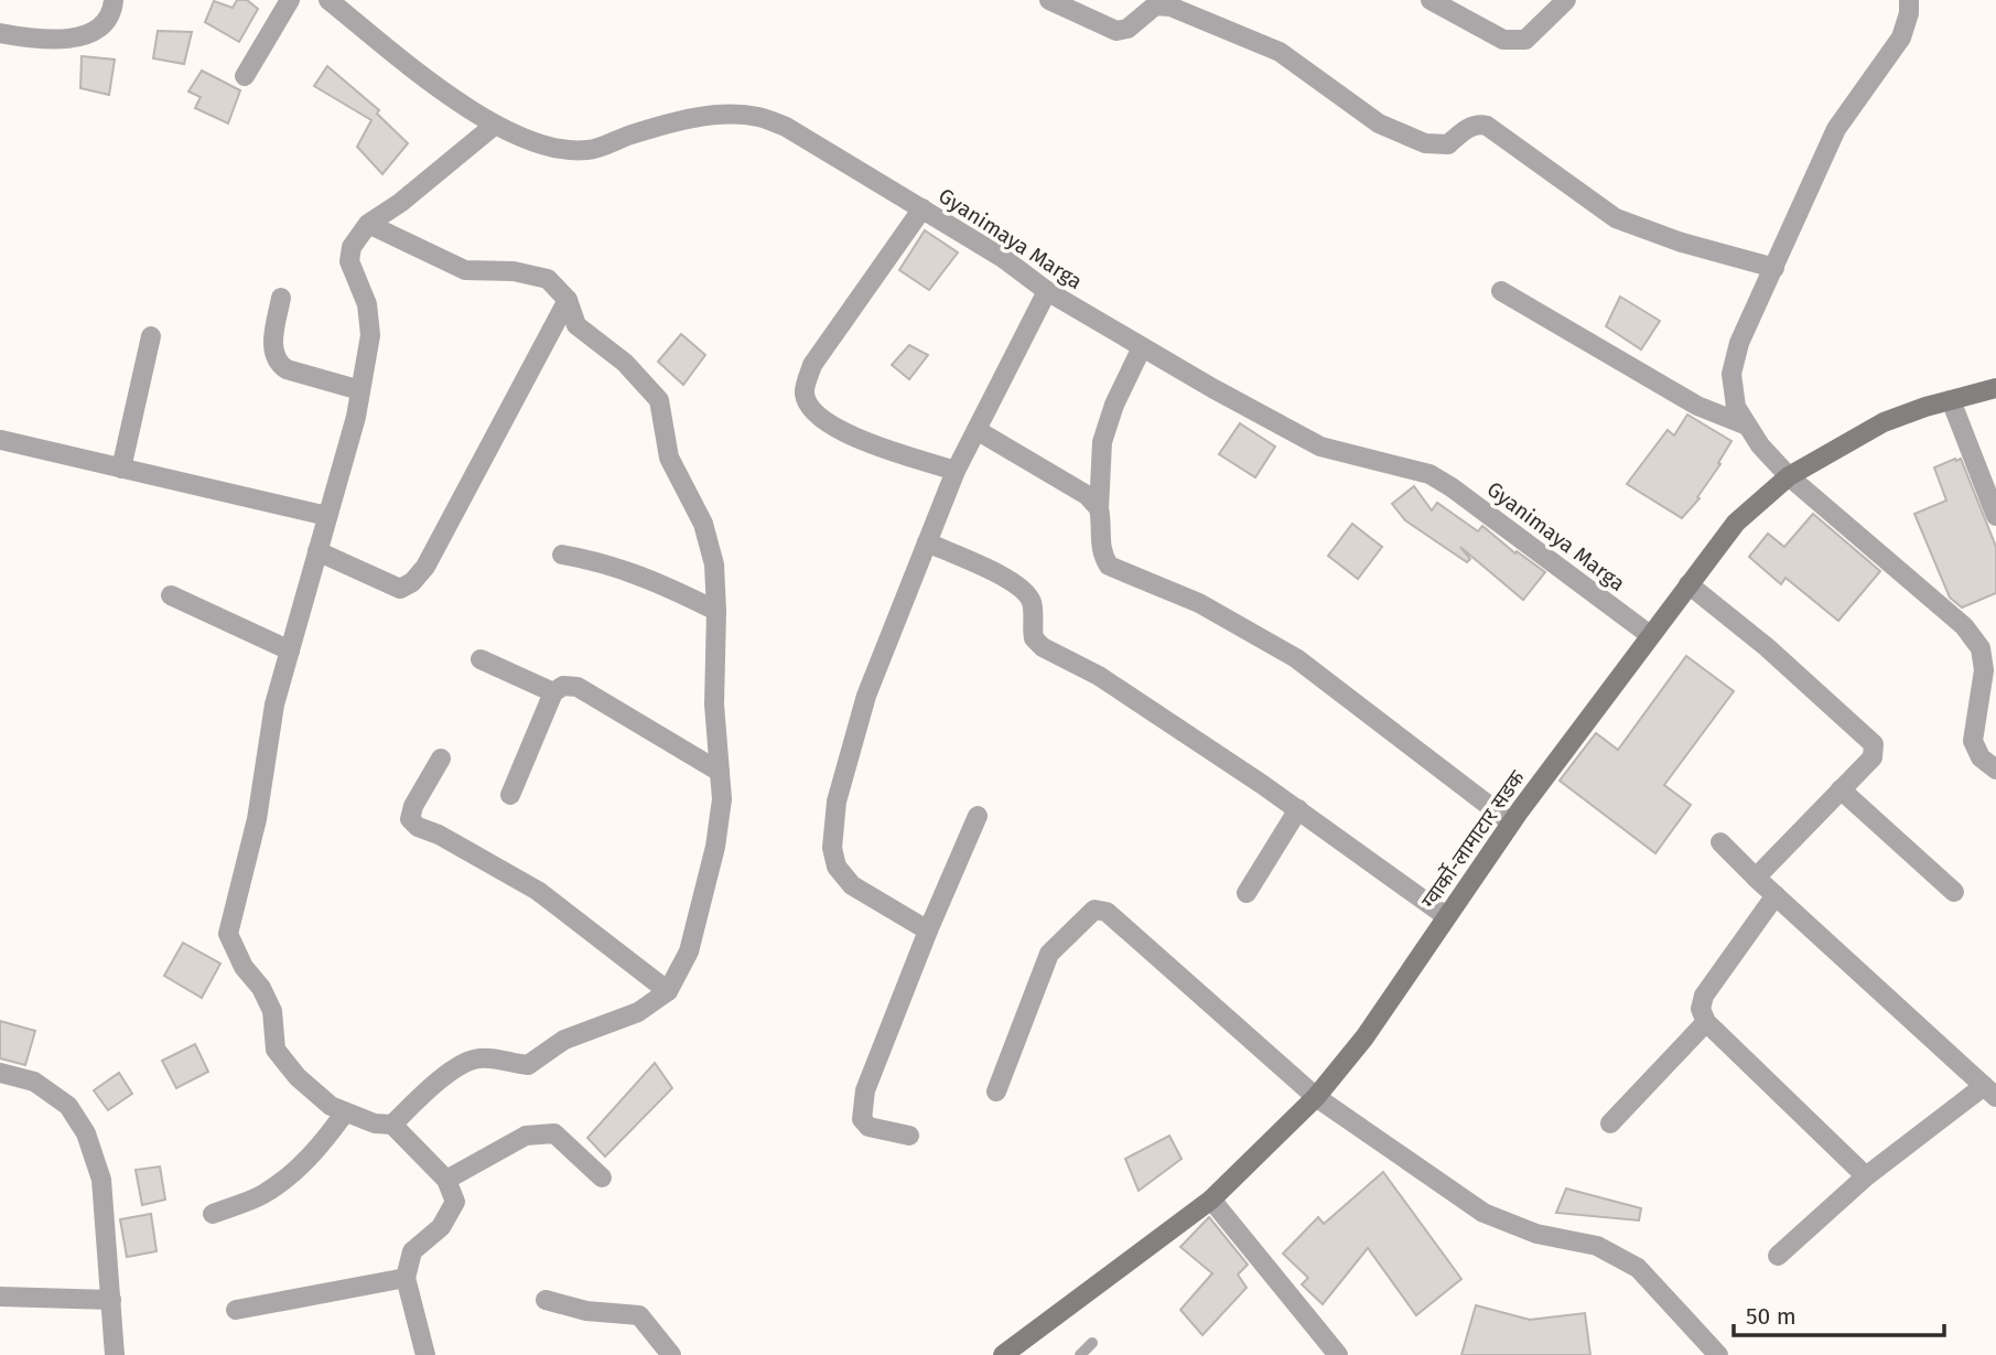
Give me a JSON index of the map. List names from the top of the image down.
{
  "streets": {
    "main road": ["ग्वार्को-लामाटार सडक"],
    "street": ["Gyanimaya Marga"]
  },
  "crossings": [
    ["Gyanimaya Marga", "ग्वार्को-लामाटार सडक"]
  ],
  "scale_bar": "50 m"
}
